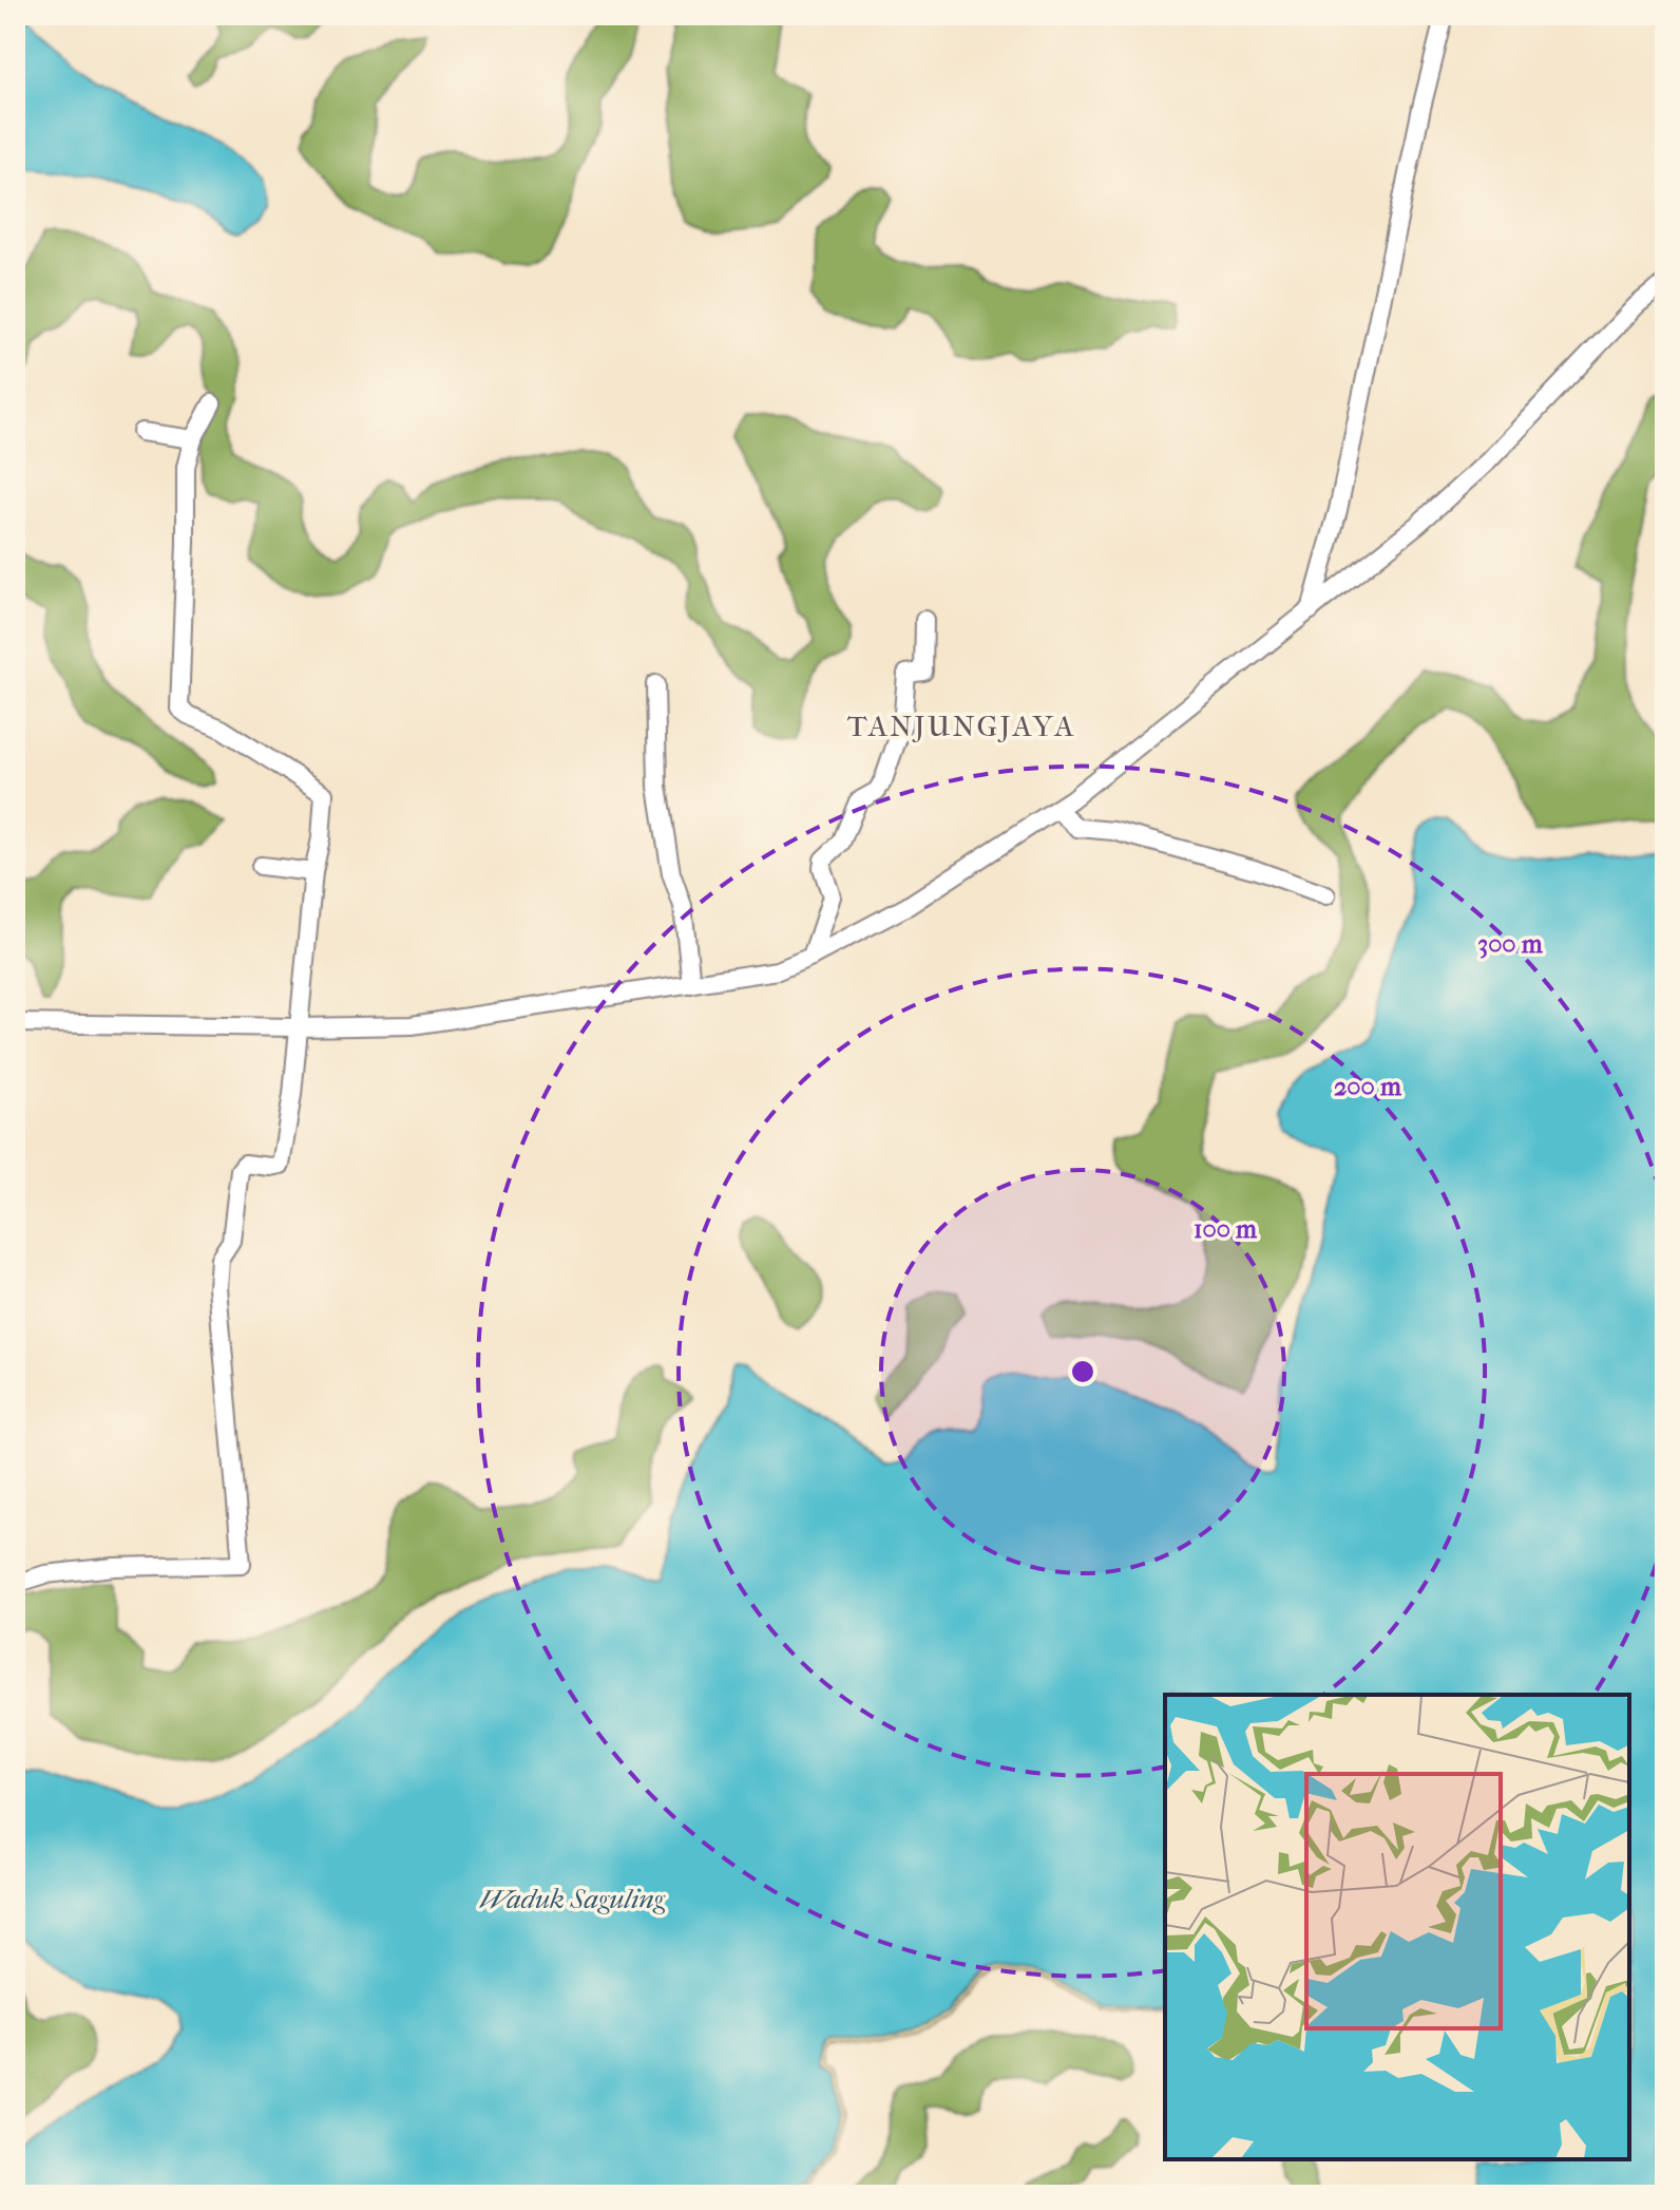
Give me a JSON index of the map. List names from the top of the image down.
{
  "districts": ["TANJUNGJAYA"],
  "water": ["Waduk Saguling"],
  "rings": ["300 m", "200 m", "100 m"]
}
